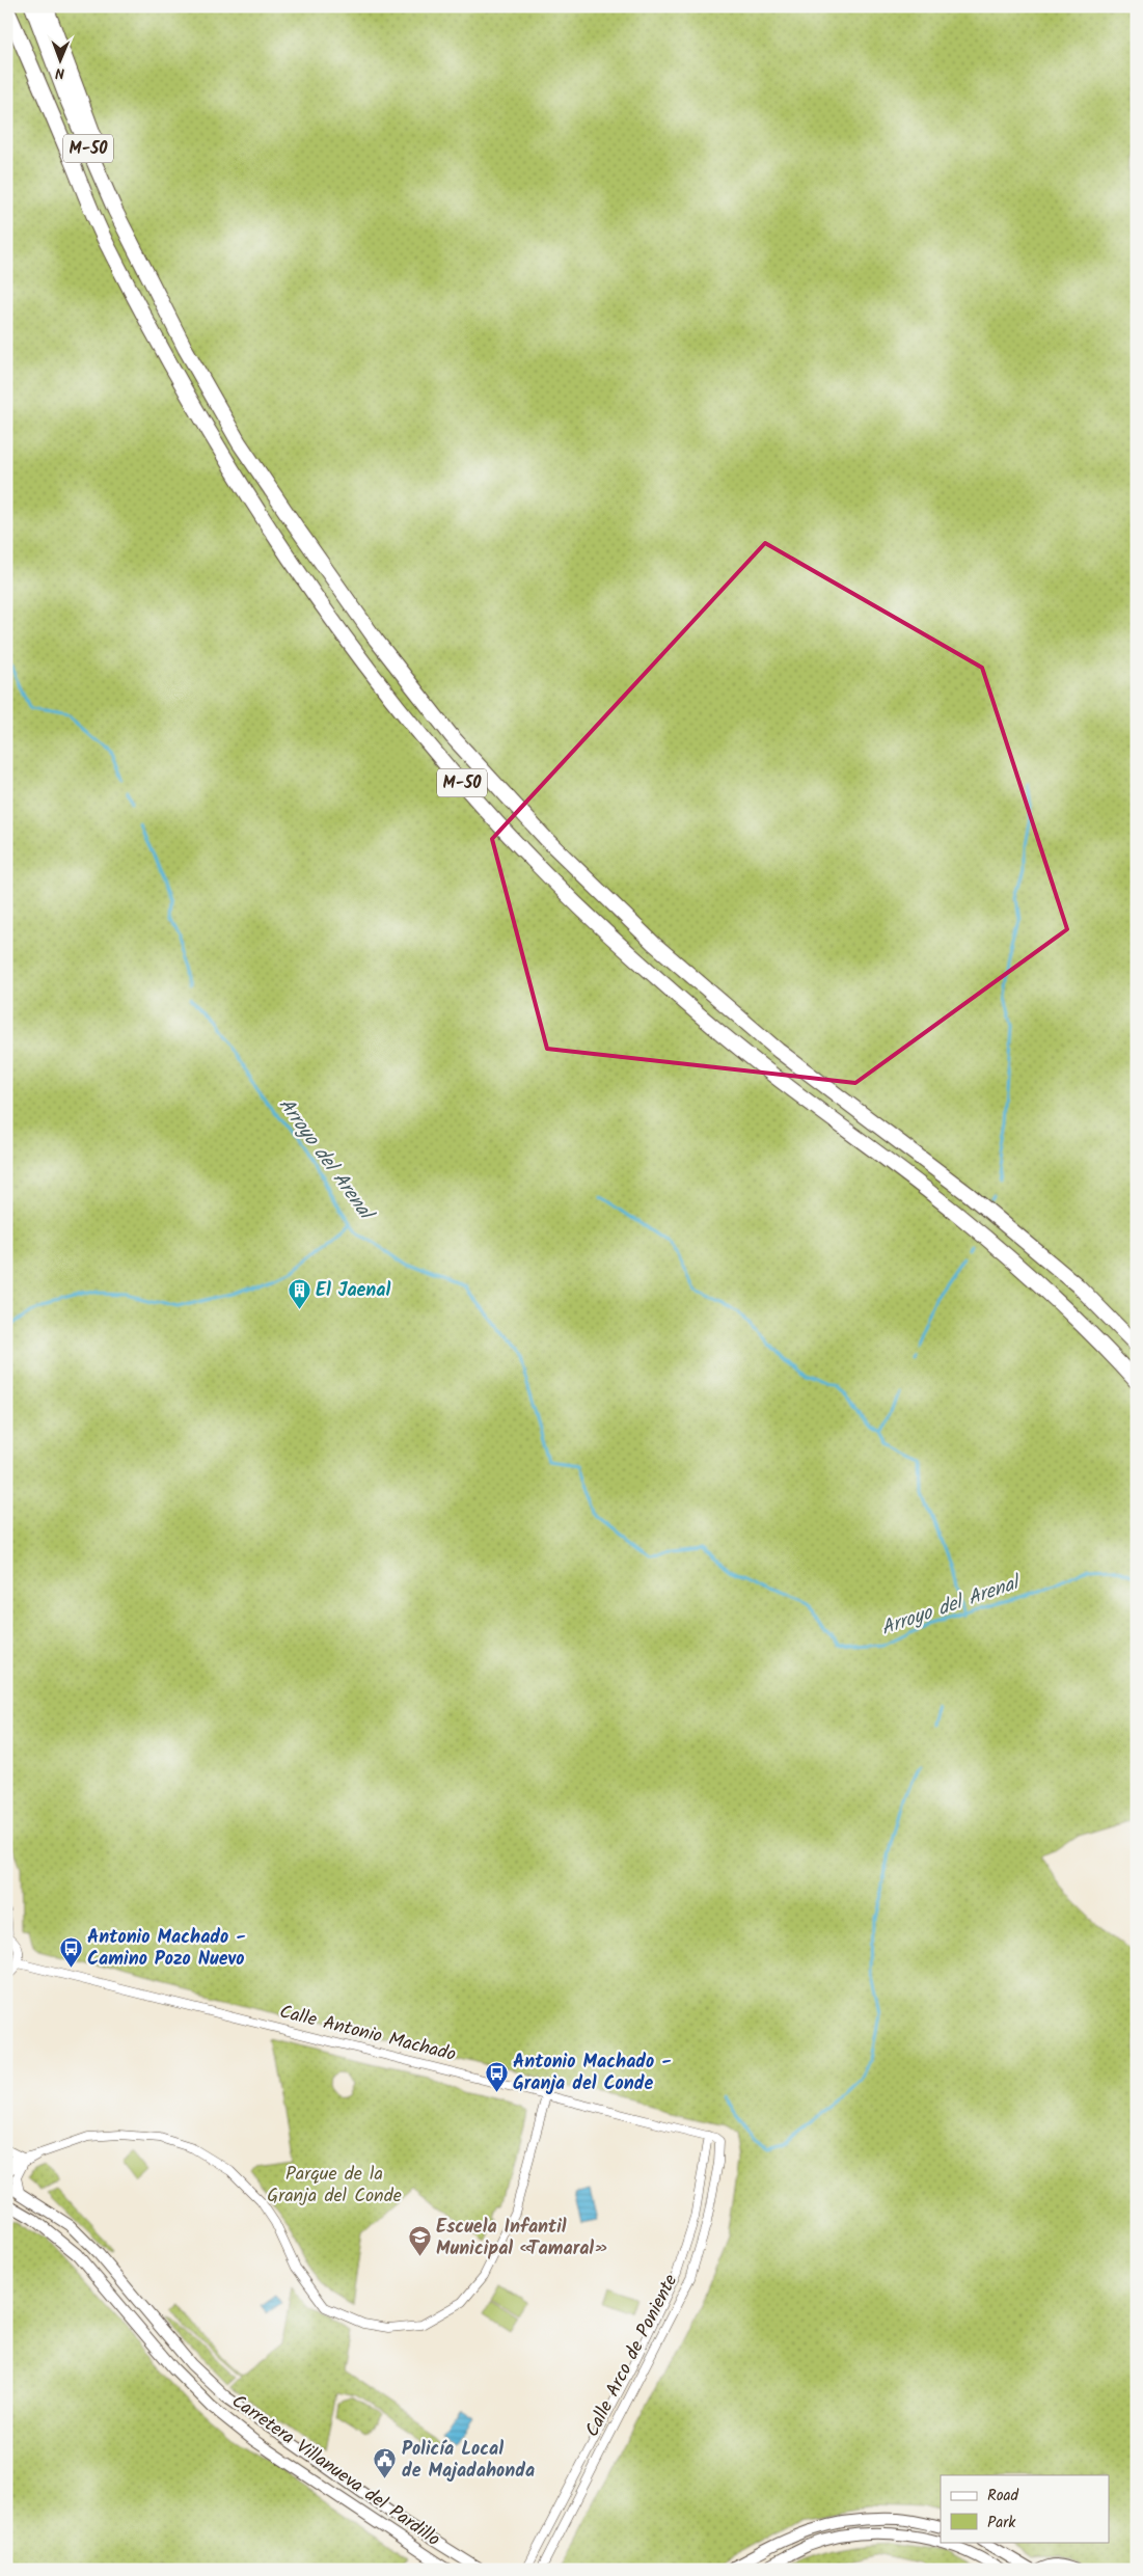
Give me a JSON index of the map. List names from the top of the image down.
{
  "streets": {
    "highway": ["M-50"],
    "street": ["Calle Antonio Machado", "Calle Arco de Poniente", "Carretera Villanueva del Pardillo"]
  },
  "crossings": [
    ["Calle Antonio Machado", "Calle Arco de Poniente"]
  ],
  "water": ["Arroyo del Arenal"],
  "parks": ["Parque de la Granja del Conde"],
  "places": {
    "building": ["El Jaenal"],
    "bus stop": ["Antonio Machado - Camino Pozo Nuevo", "Antonio Machado - Granja del Conde"],
    "school or university": ["Escuela Infantil Municipal «Tamaral»"],
    "public building": ["Policía Local de Majadahonda"]
  },
  "legend": ["Road", "Park"],
  "north": "bottom"
}
